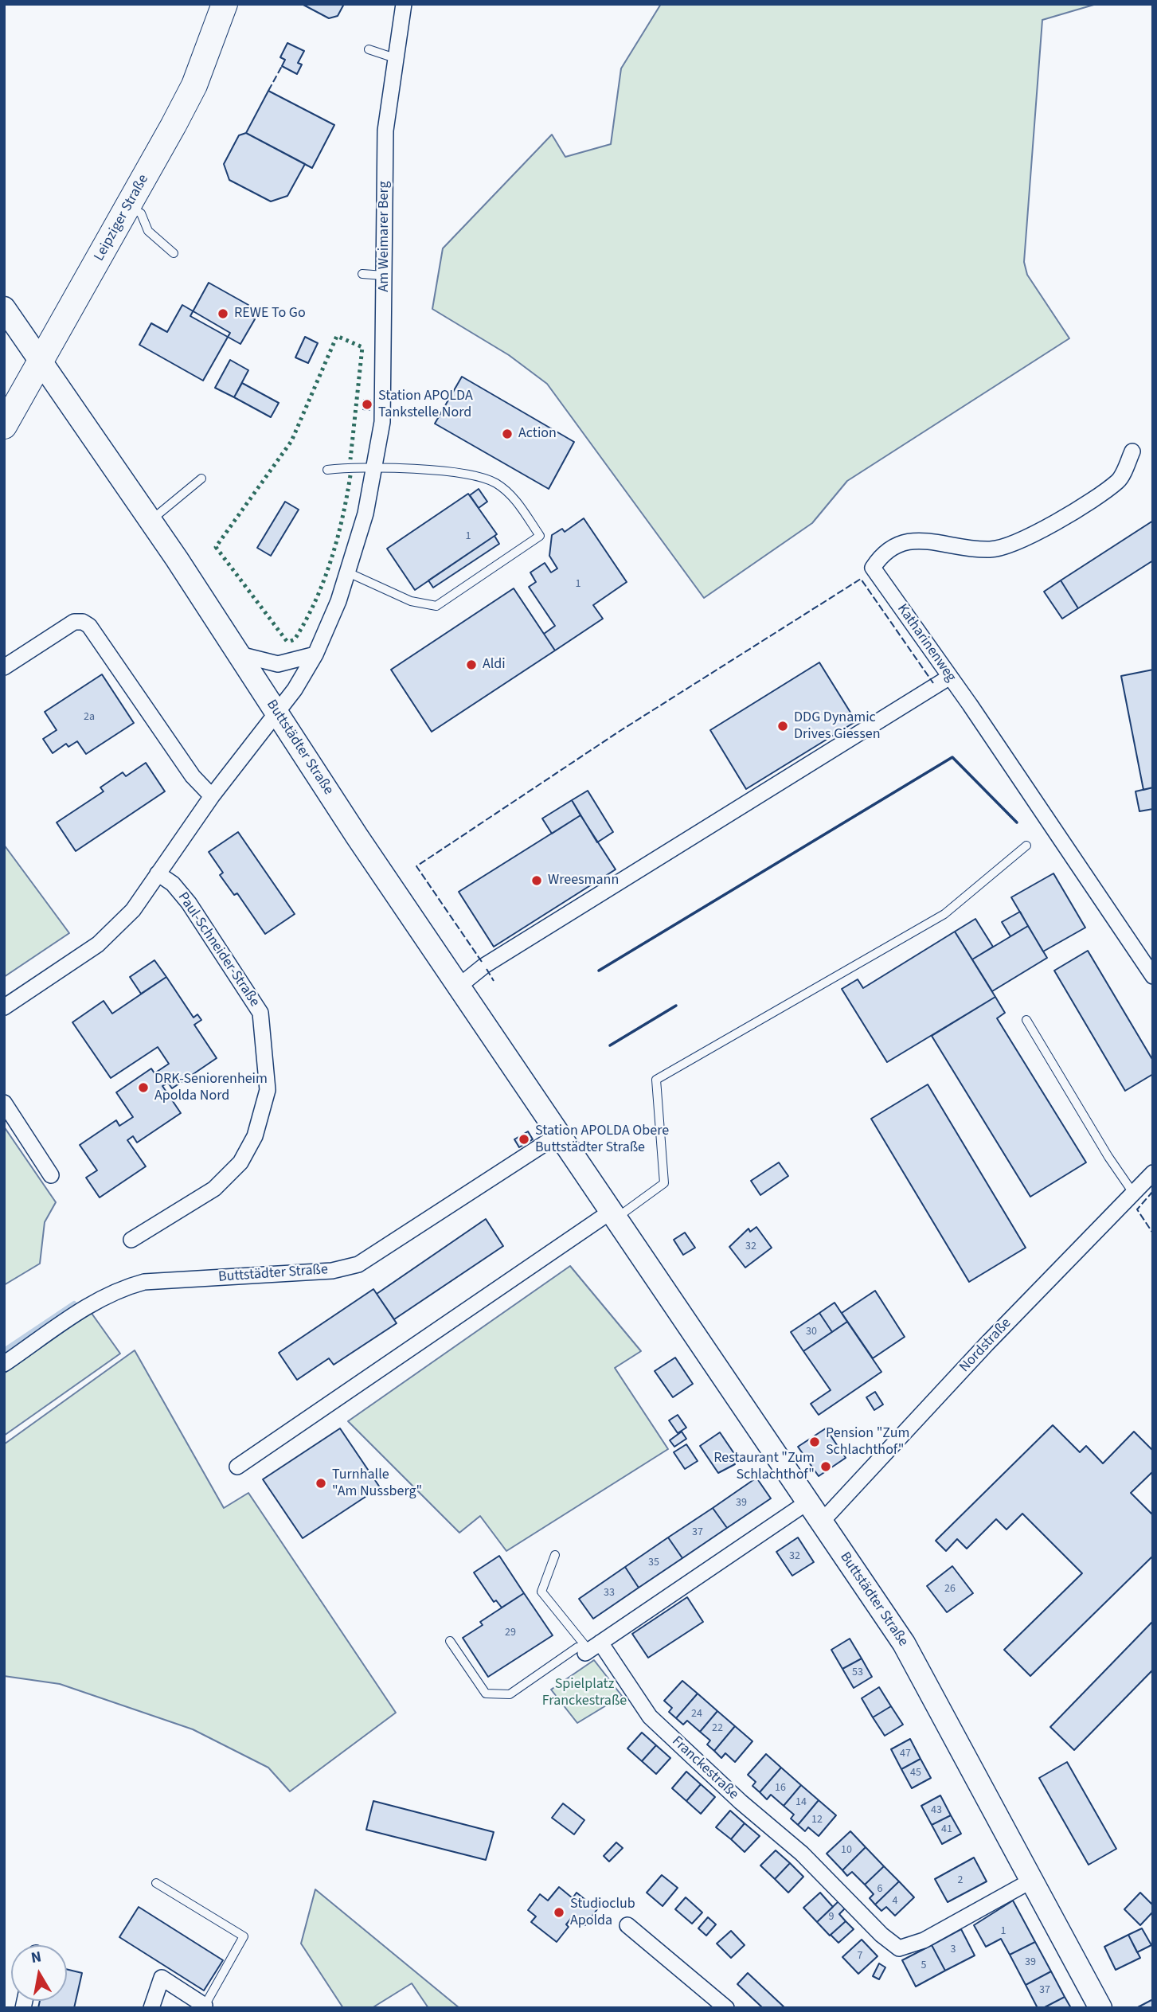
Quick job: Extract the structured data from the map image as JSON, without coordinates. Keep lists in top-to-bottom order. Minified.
{"streets":{"main road":["Leipziger Straße"],"street":["Am Weimarer Berg","Katharinenweg","Buttstädter Straße","Paul-Schneider-Straße","Nordstraße","Franckestraße"]},"crossings":[["Leipziger Straße","Buttstädter Straße"],["Am Weimarer Berg","Buttstädter Straße"],["Buttstädter Straße","Nordstraße"],["Buttstädter Straße","Franckestraße"]],"parks":["Spielplatz Franckestraße"],"places":["REWE To Go","Station APOLDA Tankstelle Nord","Action","Aldi","DDG Dynamic Drives Giessen","Wreesmann","DRK-Seniorenheim Apolda Nord","Station APOLDA Obere Buttstädter Straße","Pension \"Zum Schlachthof\"","Restaurant \"Zum Schlachthof\"","Turnhalle \"Am Nussberg\"","Studioclub Apolda"],"house_numbers":["1","1","2a","32","30","39","37","32","35","26","33","29","53","24","22","47","45","16","14","43","12","41","10","2","6","4","9","1","3","7","39","5","37"],"north":"top"}
